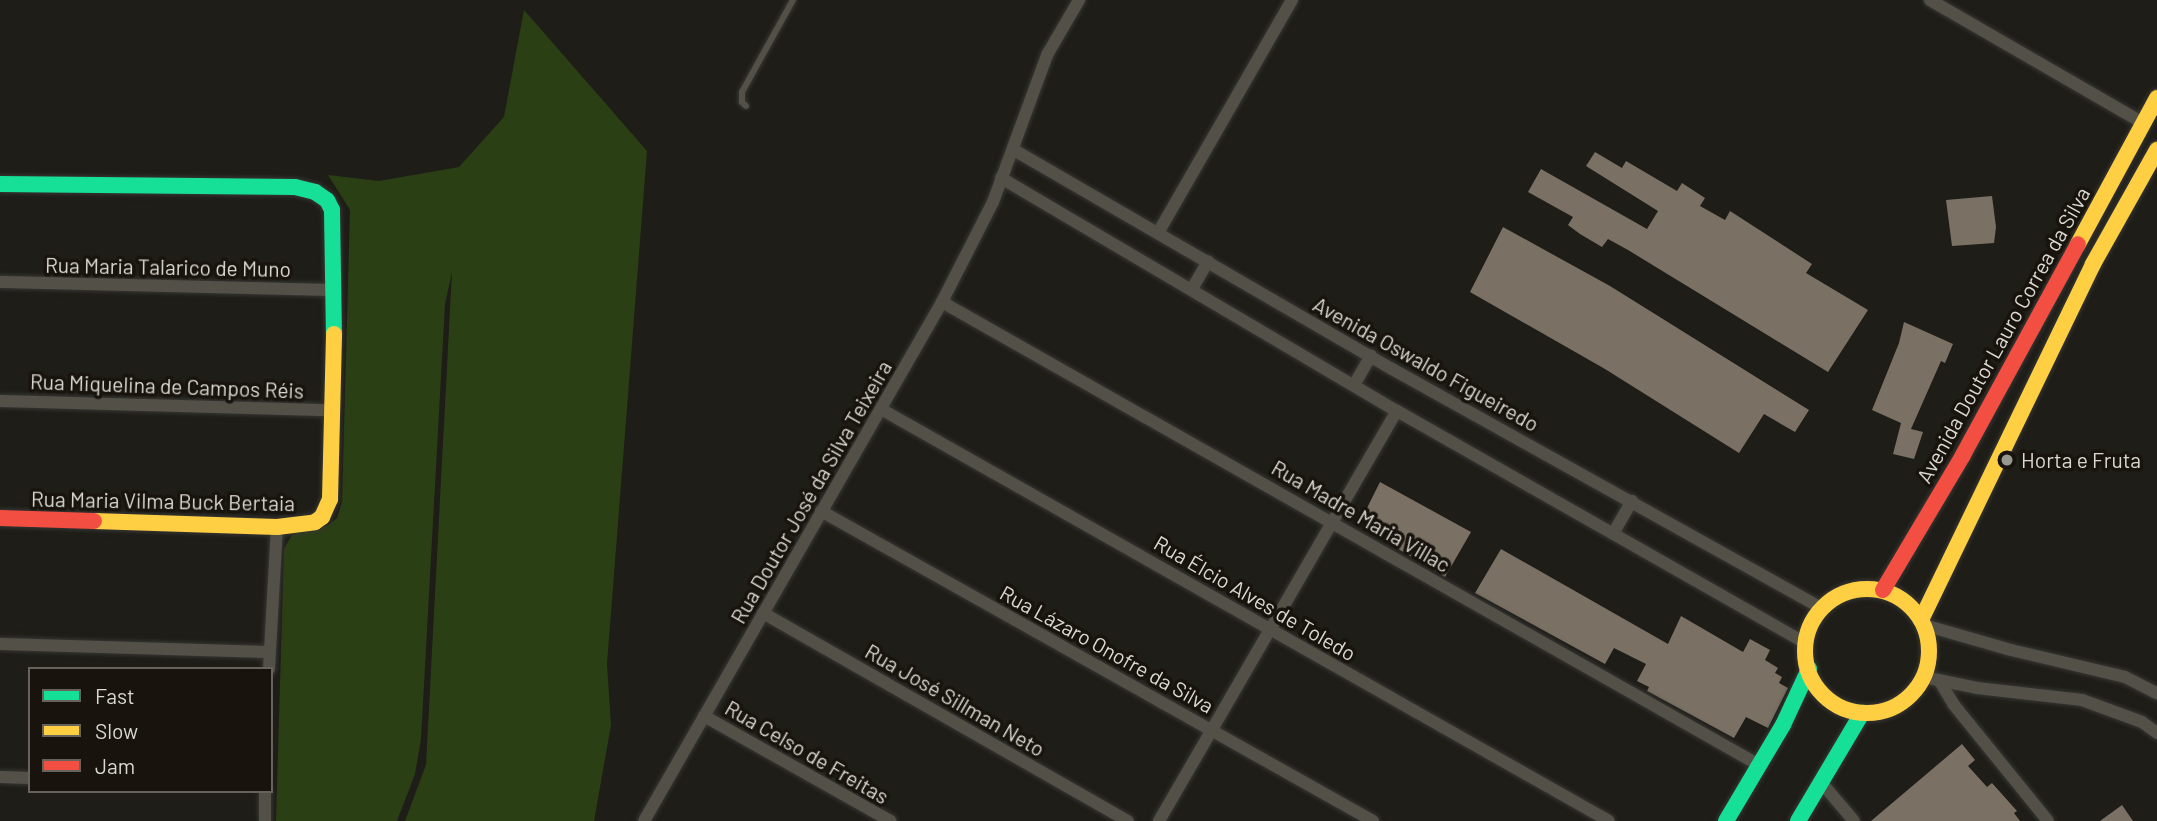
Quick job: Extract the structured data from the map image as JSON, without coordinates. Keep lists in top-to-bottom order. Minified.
{"streets":{"main road":["Avenida Doutor Lauro Correa da Silva","Rua Maria Vilma Buck Bertaia"],"street":["Rua Maria Talarico de Muno","Avenida Oswaldo Figueiredo","Rua Miquelina de Campos Réis","Rua Doutor José da Silva Teixeira","Rua Madre Maria Villac","Rua Élcio Alves de Toledo","Rua Lázaro Onofre da Silva","Rua José Sillman Neto","Rua Celso de Freitas"]},"crossings":[["Avenida Doutor Lauro Correa da Silva","Avenida Oswaldo Figueiredo"],["Avenida Oswaldo Figueiredo","Rua Doutor José da Silva Teixeira"],["Rua Miquelina de Campos Réis","Rua Maria Vilma Buck Bertaia"],["Rua Doutor José da Silva Teixeira","Rua Madre Maria Villac"],["Rua Doutor José da Silva Teixeira","Rua Élcio Alves de Toledo"],["Rua Doutor José da Silva Teixeira","Rua Lázaro Onofre da Silva"],["Rua Doutor José da Silva Teixeira","Rua José Sillman Neto"],["Rua Doutor José da Silva Teixeira","Rua Celso de Freitas"]],"places":["Horta e Fruta"],"legend":["Fast","Slow","Jam"]}
